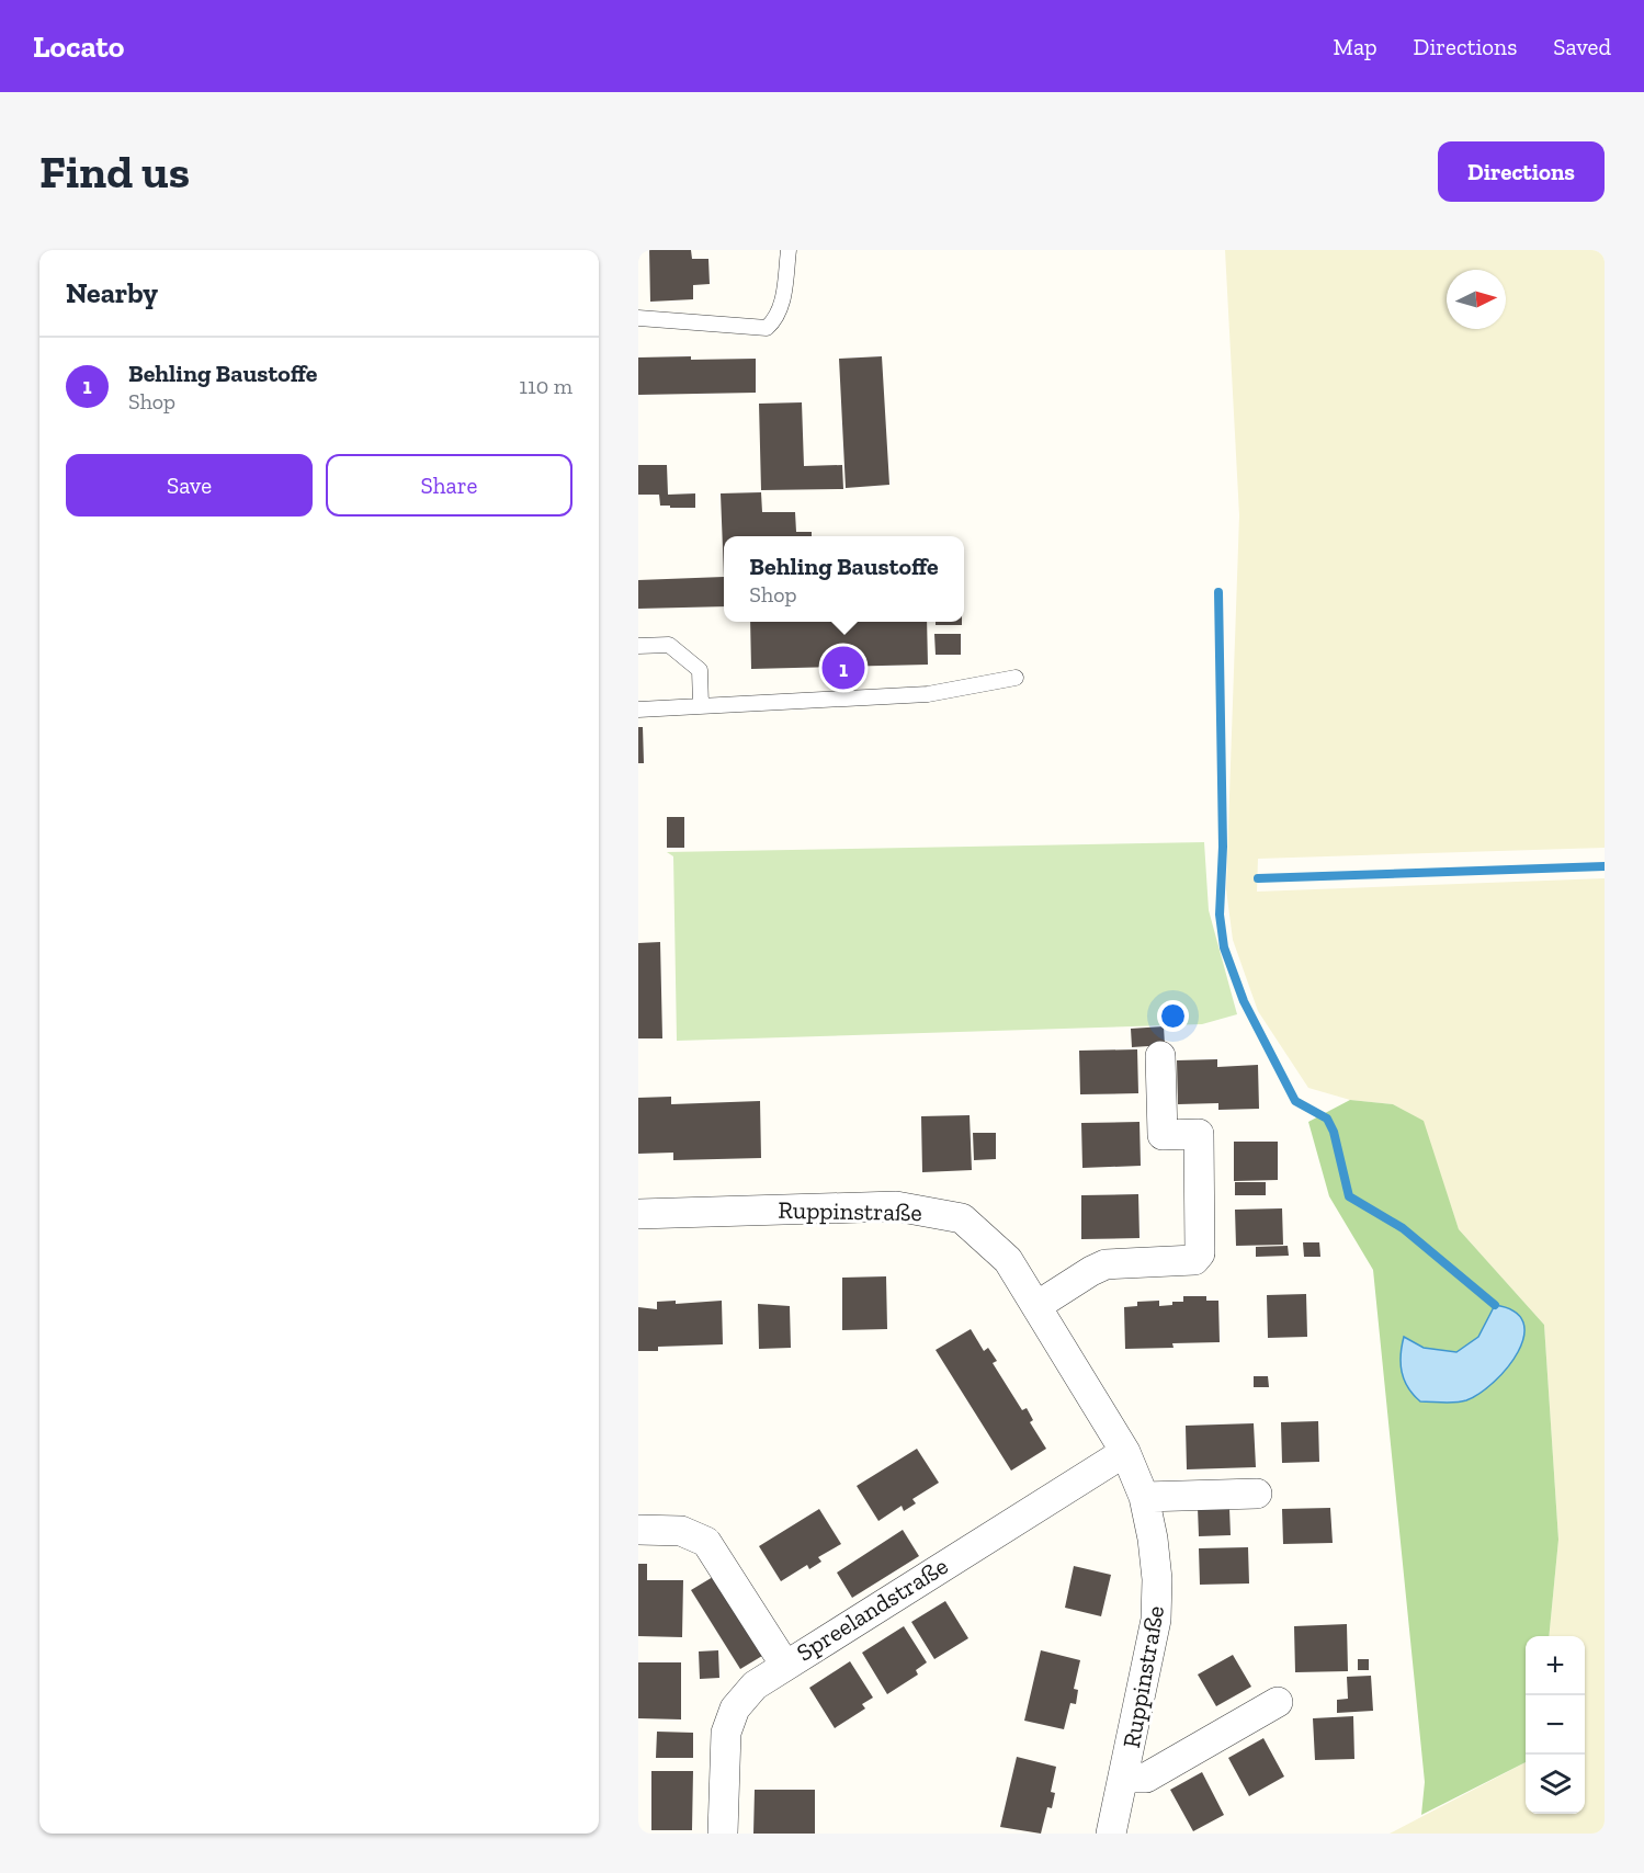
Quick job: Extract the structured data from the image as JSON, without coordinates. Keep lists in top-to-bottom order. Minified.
{"streets":{"street":["Ruppinstraße","Spreelandstraße"]},"crossings":[["Ruppinstraße","Spreelandstraße"]],"north":"right","page":{"header":"Locato","nav":["Map","Directions","Saved"],"buttons":["Directions",["Save","Share"]],"title":"Find us","heading":"Nearby","list":[{"mark":"1","name":"Behling Baustoffe","note":"Shop","value":"110 m"}],"popup":["Behling Baustoffe","Shop"],"pins":"1","map_buttons":["+","−"]}}
